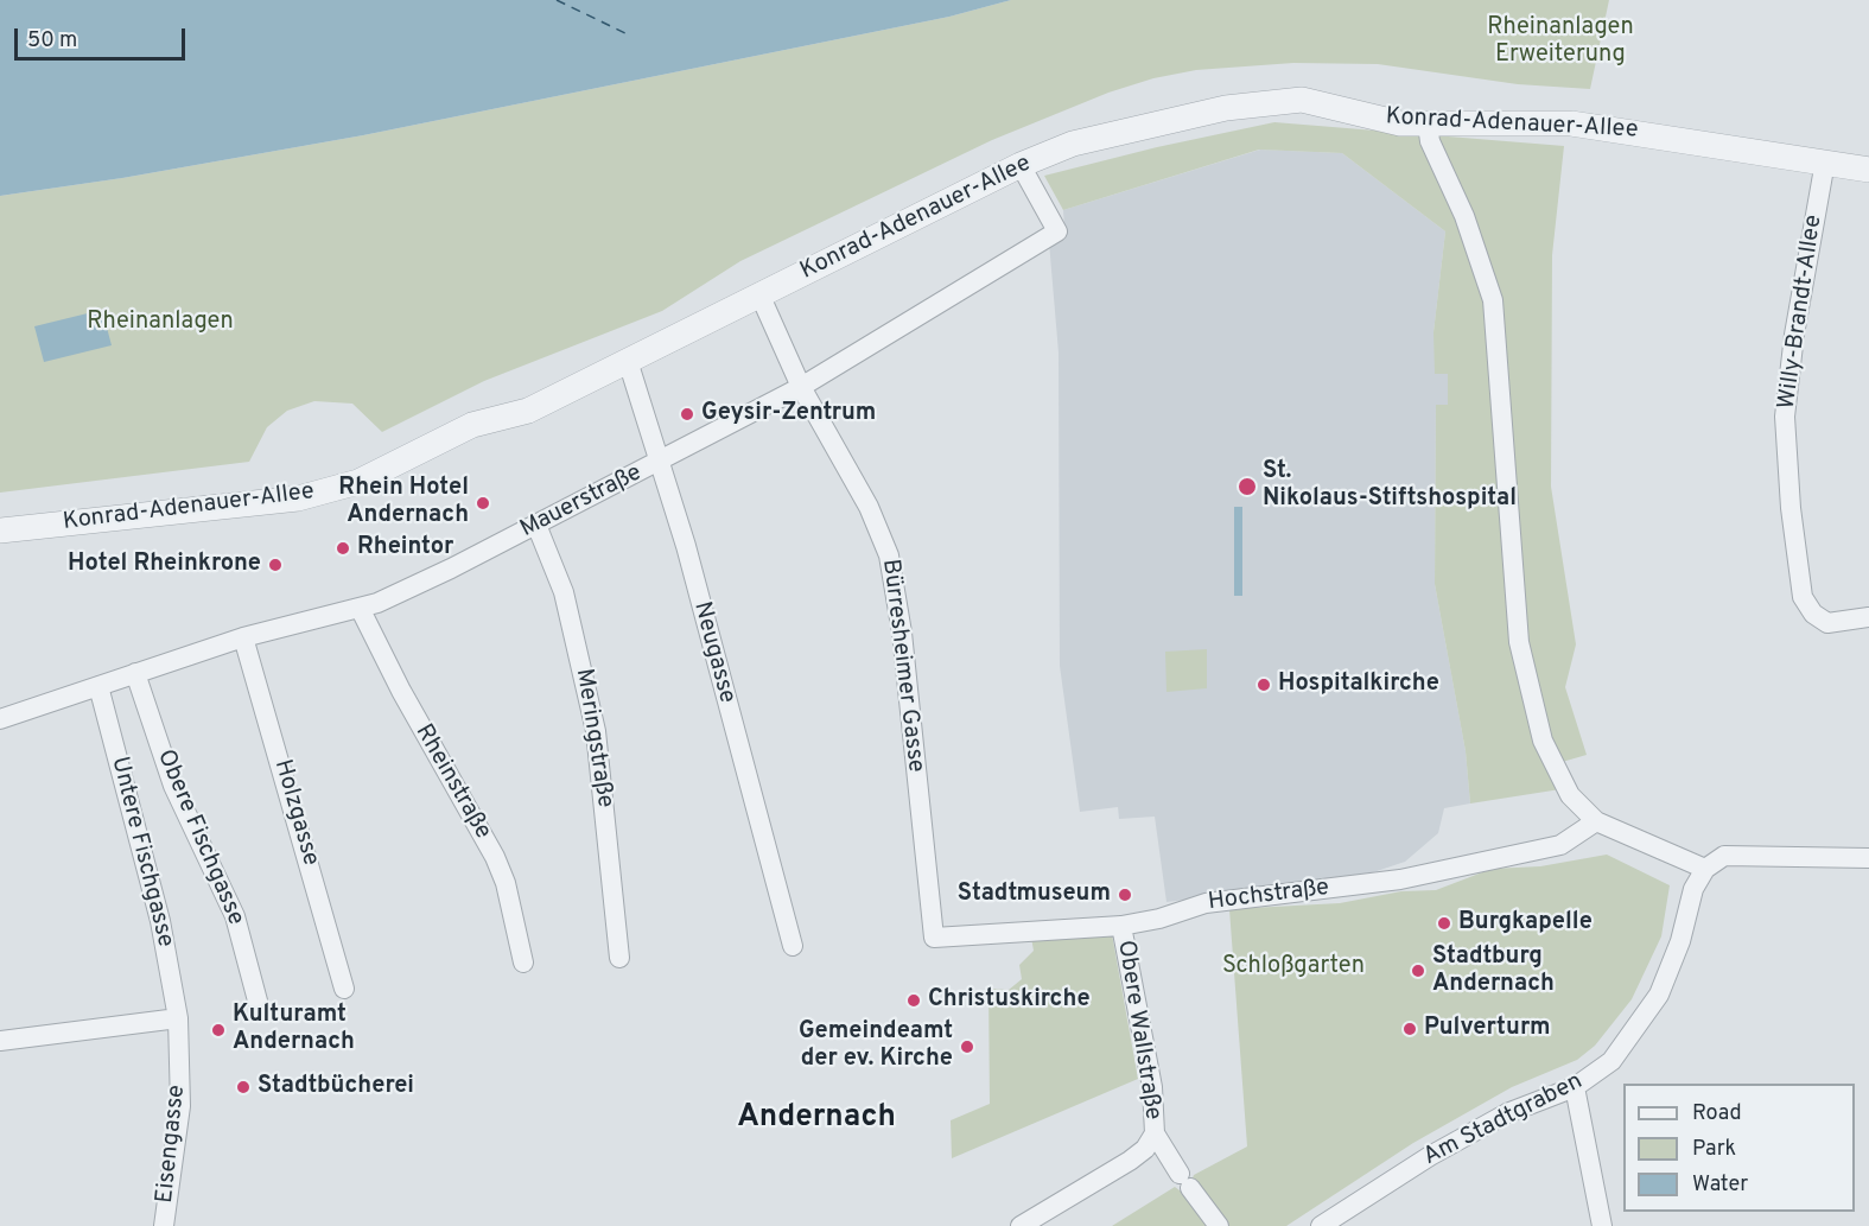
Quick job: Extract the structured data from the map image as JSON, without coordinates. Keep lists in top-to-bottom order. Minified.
{"streets":{"street":["Konrad-Adenauer-Allee","Willy-Brandt-Allee","Mauerstraße","Neugasse","Bürresheimer Gasse","Meringstraße","Rheinstraße","Holzgasse","Obere Fischgasse","Untere Fischgasse","Hochstraße","Obere Wallstraße","Am Stadtgraben","Eisengasse"]},"crossings":[["Konrad-Adenauer-Allee","Willy-Brandt-Allee"],["Konrad-Adenauer-Allee","Mauerstraße"],["Konrad-Adenauer-Allee","Neugasse"],["Konrad-Adenauer-Allee","Bürresheimer Gasse"],["Mauerstraße","Neugasse"],["Mauerstraße","Bürresheimer Gasse"],["Mauerstraße","Meringstraße"],["Mauerstraße","Rheinstraße"],["Mauerstraße","Holzgasse"],["Mauerstraße","Obere Fischgasse"],["Mauerstraße","Untere Fischgasse"],["Bürresheimer Gasse","Hochstraße"],["Untere Fischgasse","Eisengasse"],["Hochstraße","Obere Wallstraße"]],"districts":["Andernach"],"parks":["Rheinanlagen Erweiterung","Rheinanlagen","Schloßgarten"],"places":["Geysir-Zentrum","St. Nikolaus-Stiftshospital","Rhein Hotel Andernach","Rheintor","Hotel Rheinkrone","Hospitalkirche","Stadtmuseum","Burgkapelle","Stadtburg Andernach","Christuskirche","Pulverturm","Kulturamt Andernach","Gemeindeamt der ev. Kirche","Stadtbücherei"],"legend":["Road","Park","Water"],"scale_bar":"50 m"}
